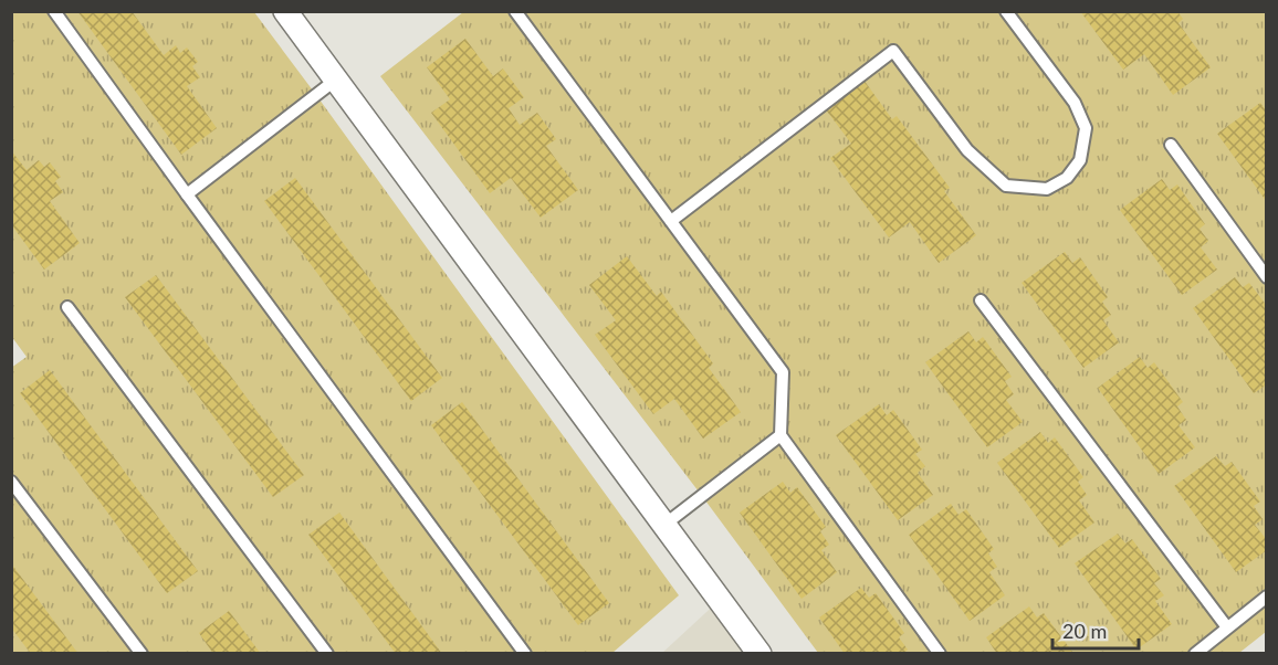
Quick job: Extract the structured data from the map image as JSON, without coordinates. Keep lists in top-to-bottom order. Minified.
{"scale_bar":"20 m"}
